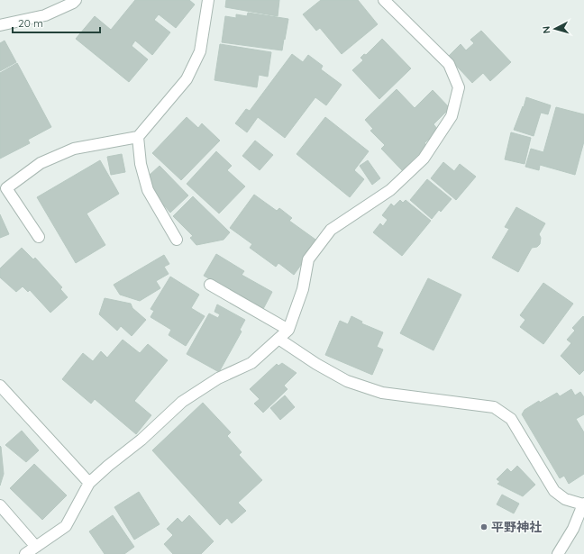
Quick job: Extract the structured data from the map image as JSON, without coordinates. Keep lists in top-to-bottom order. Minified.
{"places":["平野神社"],"scale_bar":"20 m","north":"left"}
